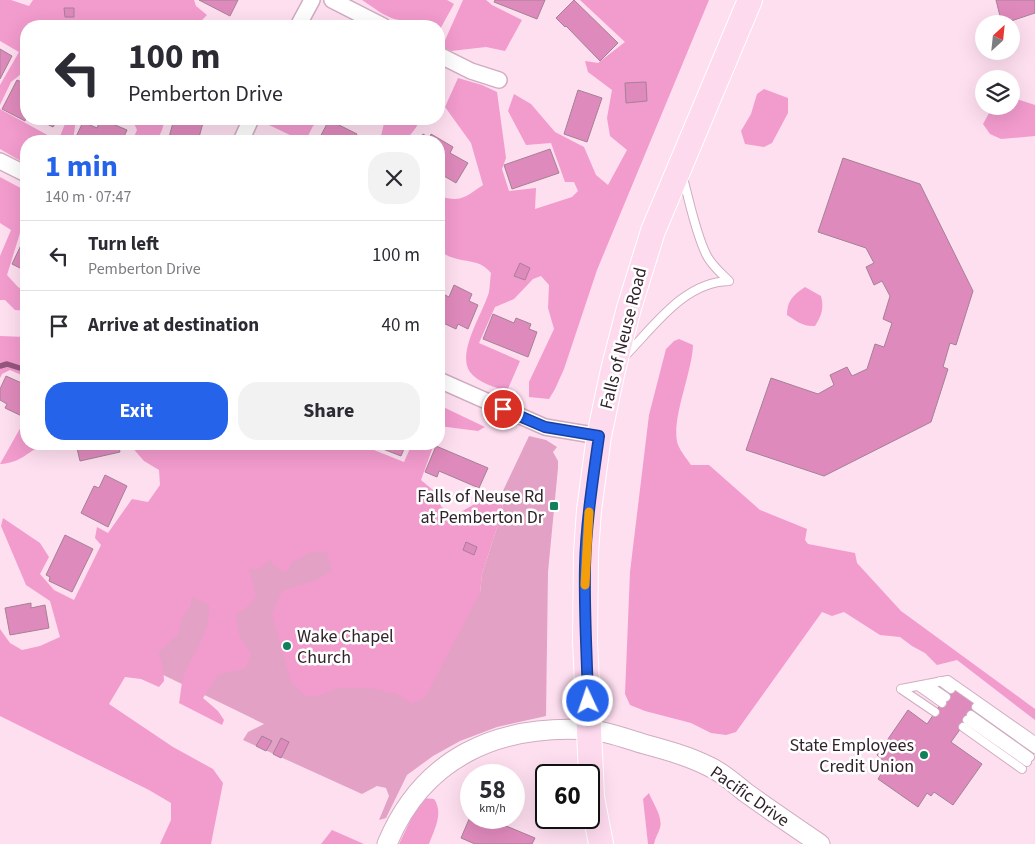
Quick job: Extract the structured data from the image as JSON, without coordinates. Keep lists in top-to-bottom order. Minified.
{"streets":{"main road":["Falls of Neuse Road"],"street":["Pacific Drive"]},"crossings":[["Falls of Neuse Road","Pacific Drive"]],"places":{"transit":["Falls of Neuse Rd at Pemberton Dr"],"other":["Wake Chapel Church","State Employees Credit Union"]},"north":"top right","page":{"turn":["100 m","Pemberton Drive"],"heading":["1 min","140 m · 07:47"],"list":[{"name":"Turn left","note":"Pemberton Drive","value":"100 m"},{"name":"Arrive at destination","value":"40 m"}],"buttons":["Exit","Share"],"speed":"58 km/h","limit":"60"}}
